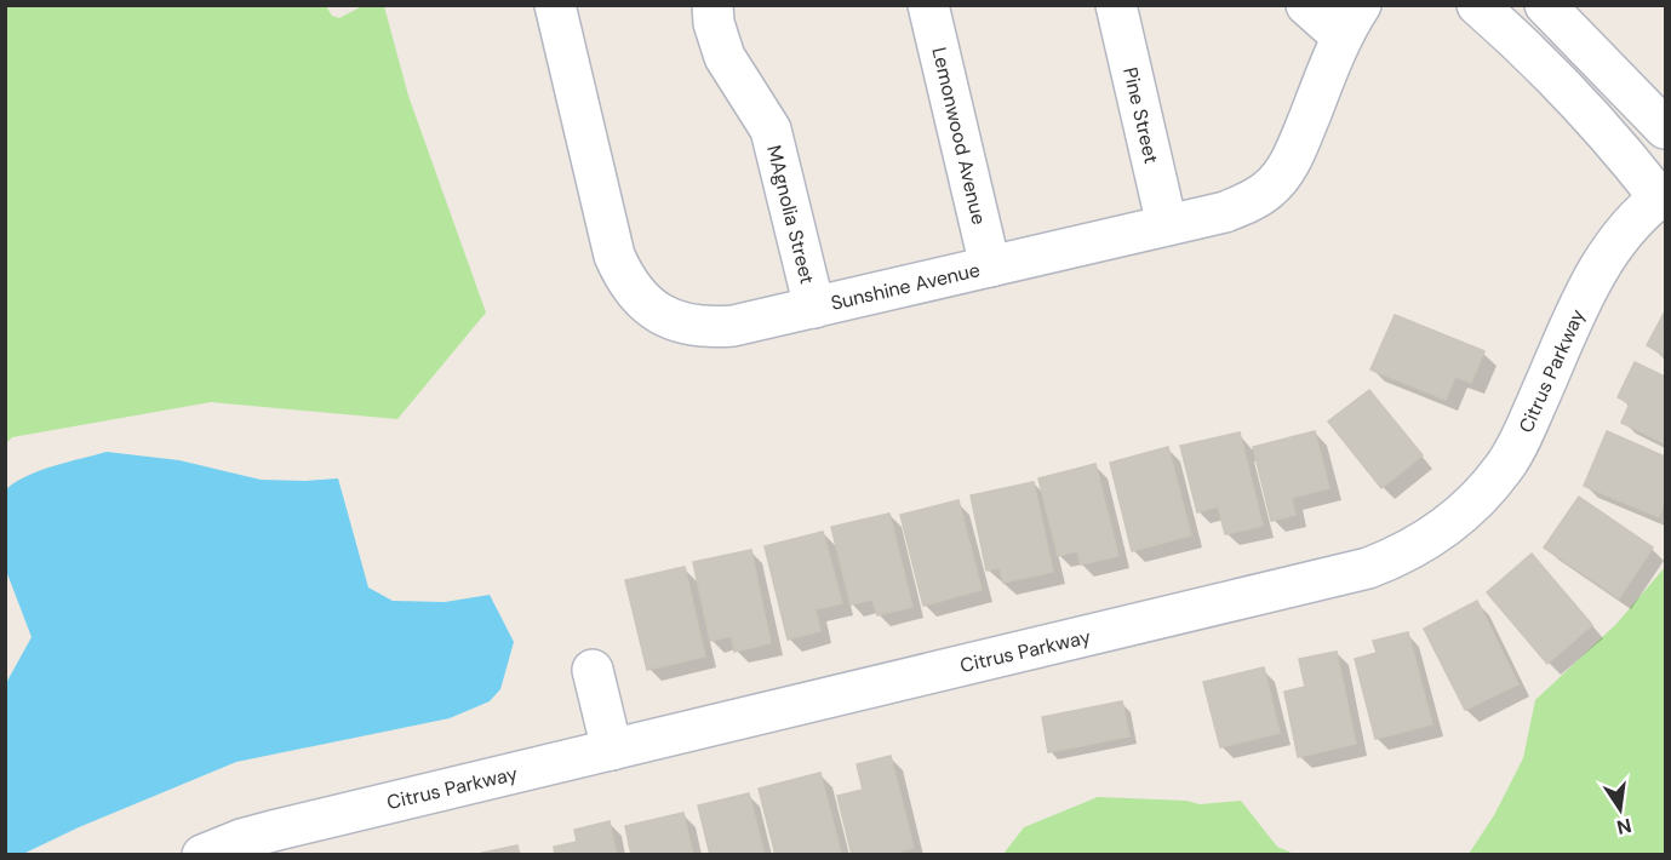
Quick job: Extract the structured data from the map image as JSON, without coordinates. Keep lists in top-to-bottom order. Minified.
{"streets":{"street":["Pine Street","Lemonwood Avenue","MAgnolia Street","Sunshine Avenue","Citrus Parkway"]},"crossings":[["Pine Street","Sunshine Avenue"],["Lemonwood Avenue","Sunshine Avenue"],["MAgnolia Street","Sunshine Avenue"]],"north":"bottom"}
